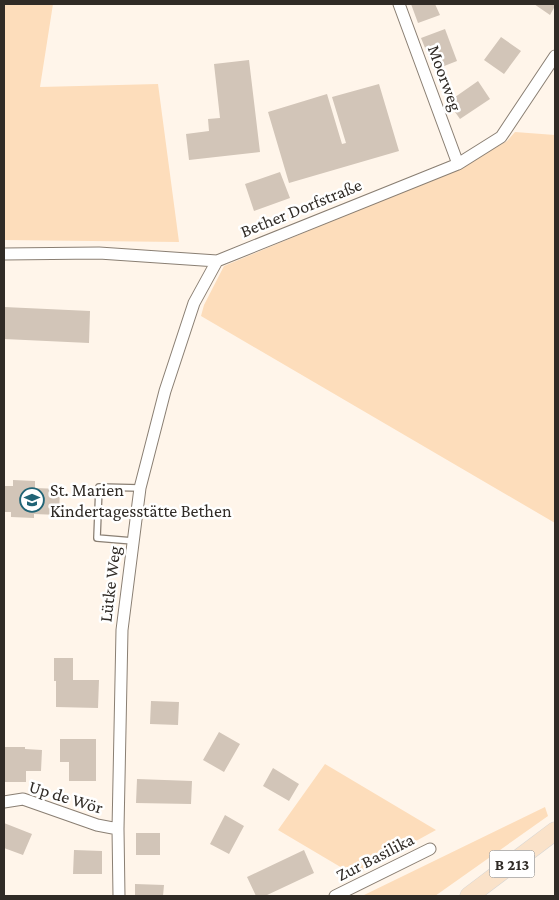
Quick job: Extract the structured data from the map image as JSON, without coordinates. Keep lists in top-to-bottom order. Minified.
{"streets":{"main road":["B 213"],"street":["Moorweg","Bether Dorfstraße","Lütke Weg","Up de Wör","Zur Basilika"]},"crossings":[["Moorweg","Bether Dorfstraße"],["Bether Dorfstraße","Lütke Weg"],["Lütke Weg","Up de Wör"]],"places":{"school or university":["St. Marien Kindertagesstätte Bethen"]}}
